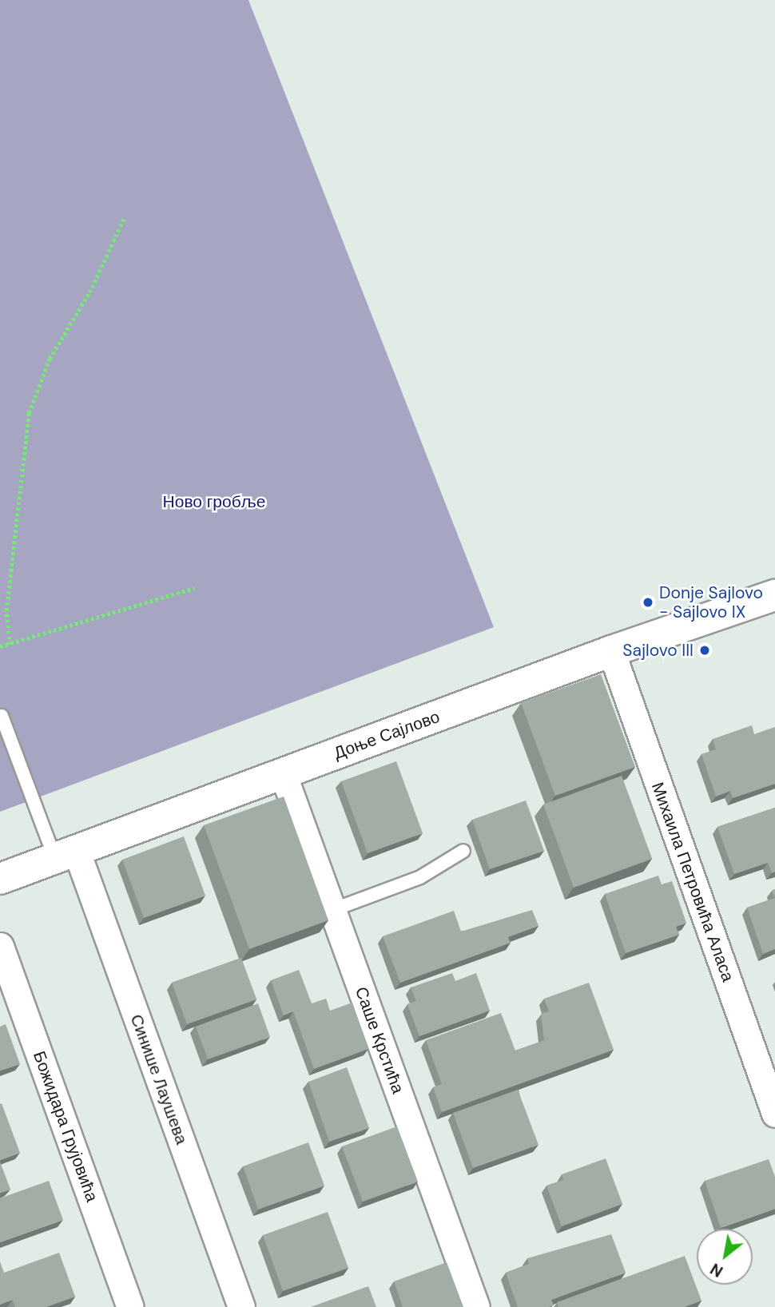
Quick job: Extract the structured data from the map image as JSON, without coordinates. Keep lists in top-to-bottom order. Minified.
{"streets":{"street":["Доње Сајлово","Михаила Петровића Аласа","Саше Крстића","Синише Лаушева","Божидара Грујовића"]},"crossings":[["Доње Сајлово","Михаила Петровића Аласа"],["Доње Сајлово","Саше Крстића"],["Доње Сајлово","Синише Лаушева"]],"parks":["Ново гробље"],"places":["Donje Sajlovo - Sajlovo IX","Sajlovo III"],"north":"bottom left"}
